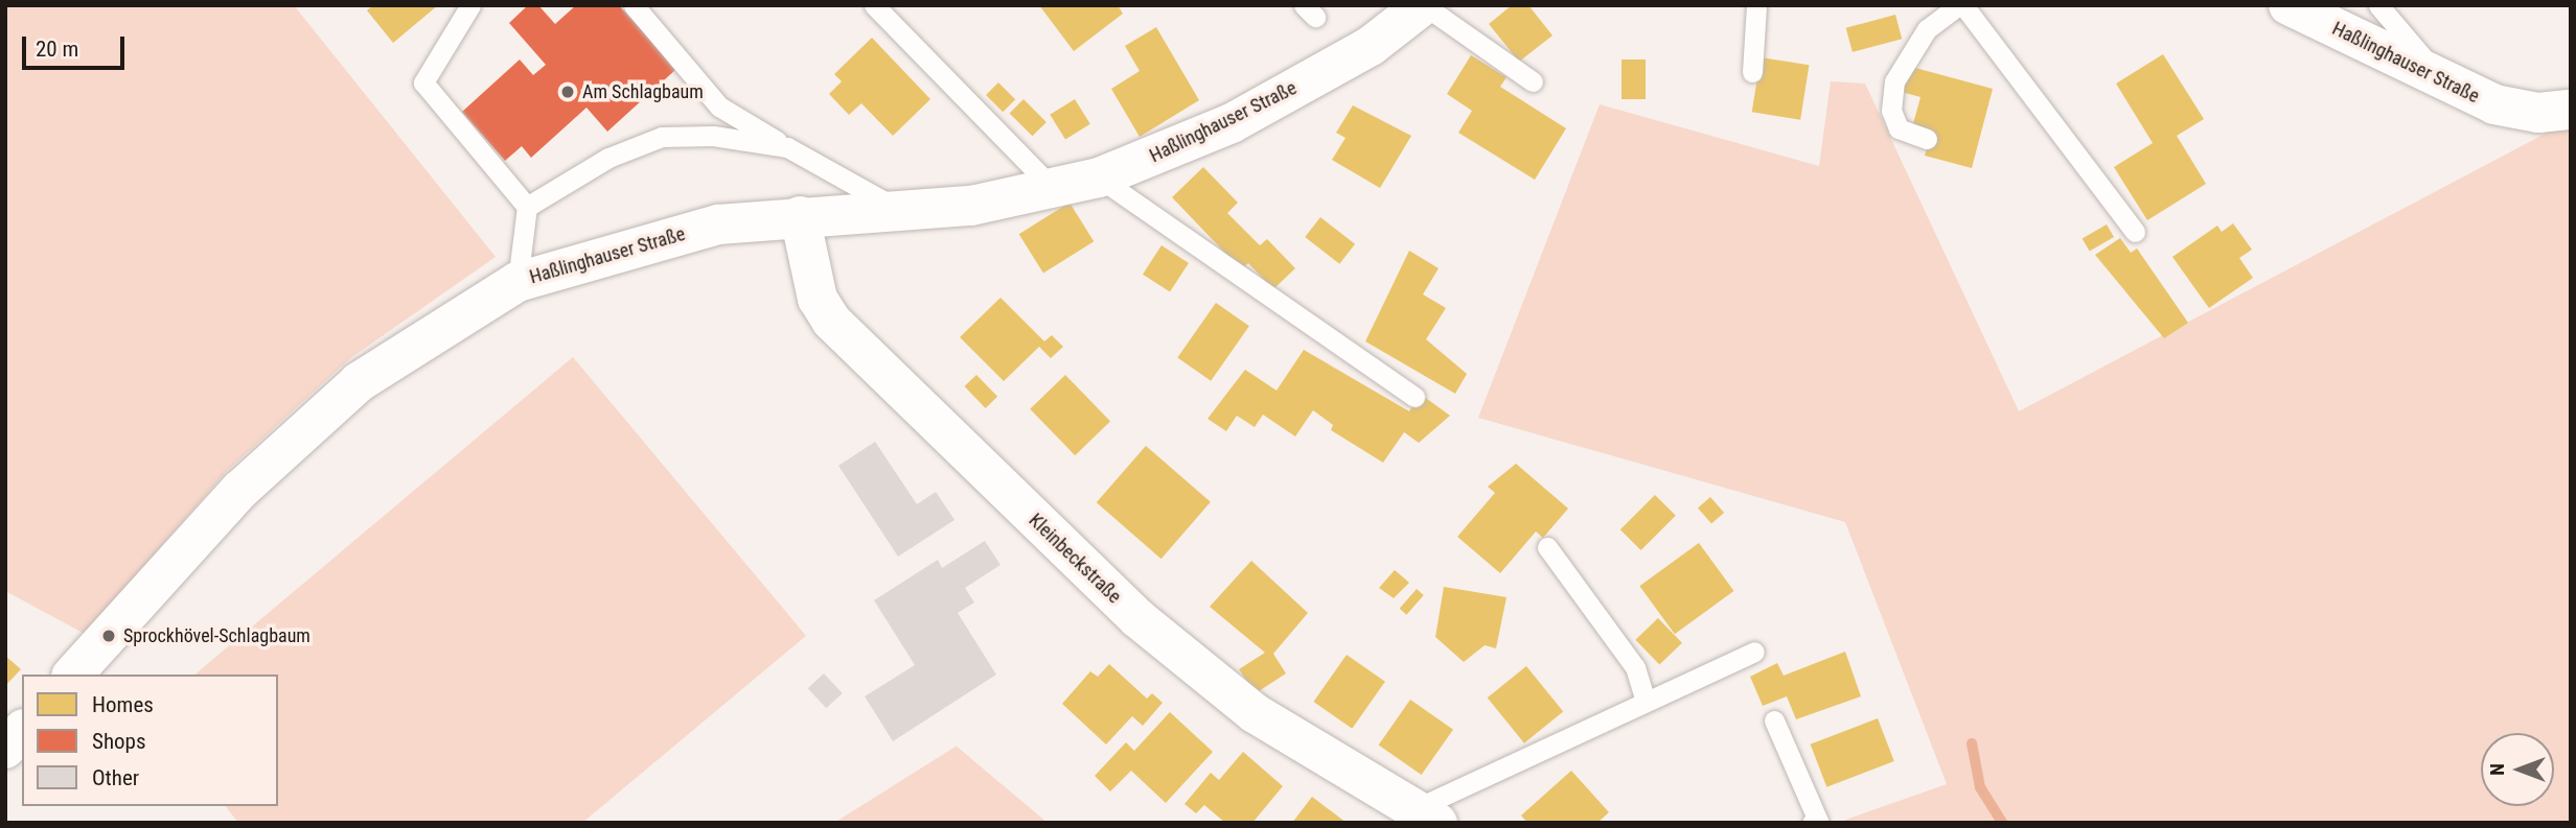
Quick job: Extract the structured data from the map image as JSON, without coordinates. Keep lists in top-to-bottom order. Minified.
{"streets":{"main road":["Haßlinghauser Straße","Kleinbeckstraße"]},"crossings":[["Haßlinghauser Straße","Kleinbeckstraße"]],"places":["Am Schlagbaum","Sprockhövel-Schlagbaum"],"legend":["Homes","Shops","Other"],"scale_bar":"20 m","north":"left"}
